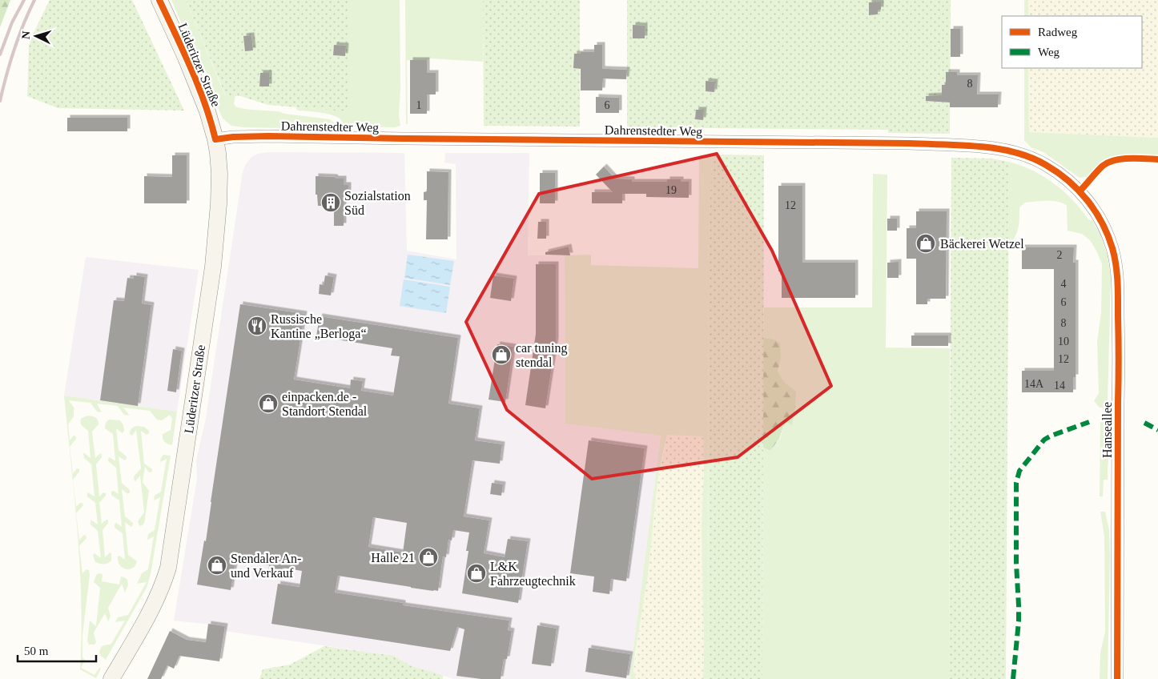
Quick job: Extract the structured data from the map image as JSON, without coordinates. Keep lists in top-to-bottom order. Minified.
{"streets":{"main road":["Lüderitzer Straße"],"street":["Dahrenstedter Weg","Hanseallee"]},"crossings":[["Lüderitzer Straße","Dahrenstedter Weg"],["Dahrenstedter Weg","Hanseallee"]],"places":{"building":["Sozialstation Süd"],"shop":["Bäckerei Wetzel","car tuning stendal","einpacken.de - Standort Stendal","Halle 21","Stendaler An- und Verkauf","L&K Fahrzeugtechnik"],"restaurant":["Russische Kantine „Berloga“"]},"house_numbers":["8","1","6","19","12","2","4","6","8","10","12","14A","14"],"legend":["Radweg","Weg"],"scale_bar":"50 m","north":"left"}
